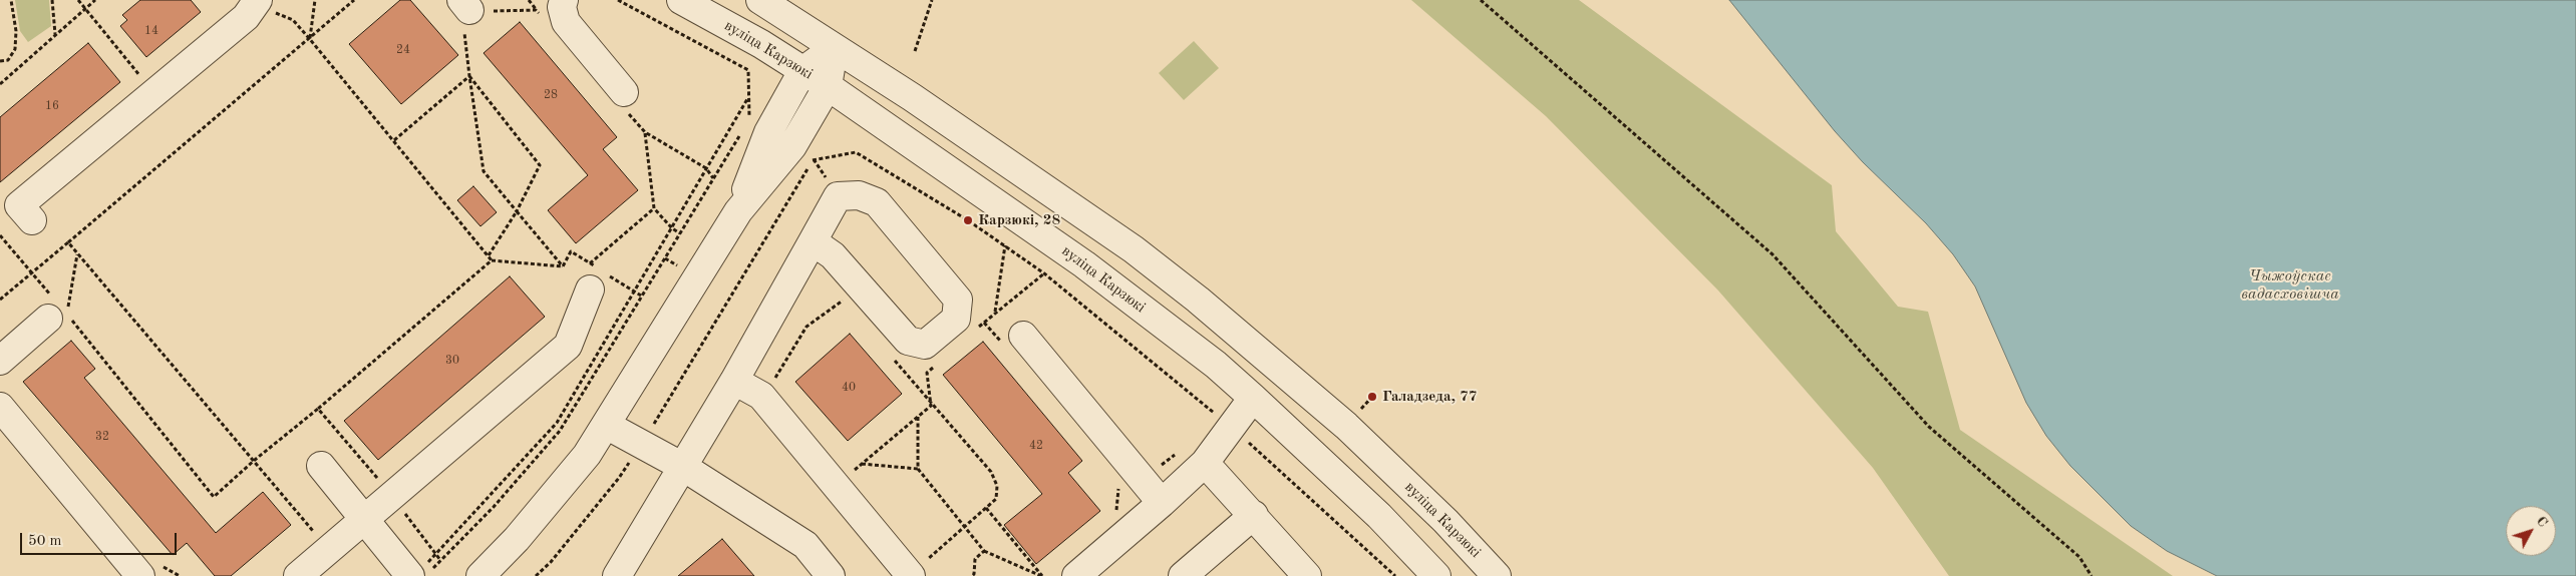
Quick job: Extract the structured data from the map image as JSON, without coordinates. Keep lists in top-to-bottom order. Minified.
{"streets":{"street":["вуліца Карзюкі"]},"water":["Чыжоўскае вадасховішча"],"places":["Карзюкі, 28","Галадзеда, 77"],"house_numbers":["14","24","28","16","30","40","32","42"],"scale_bar":"50 m","north":"top right"}
